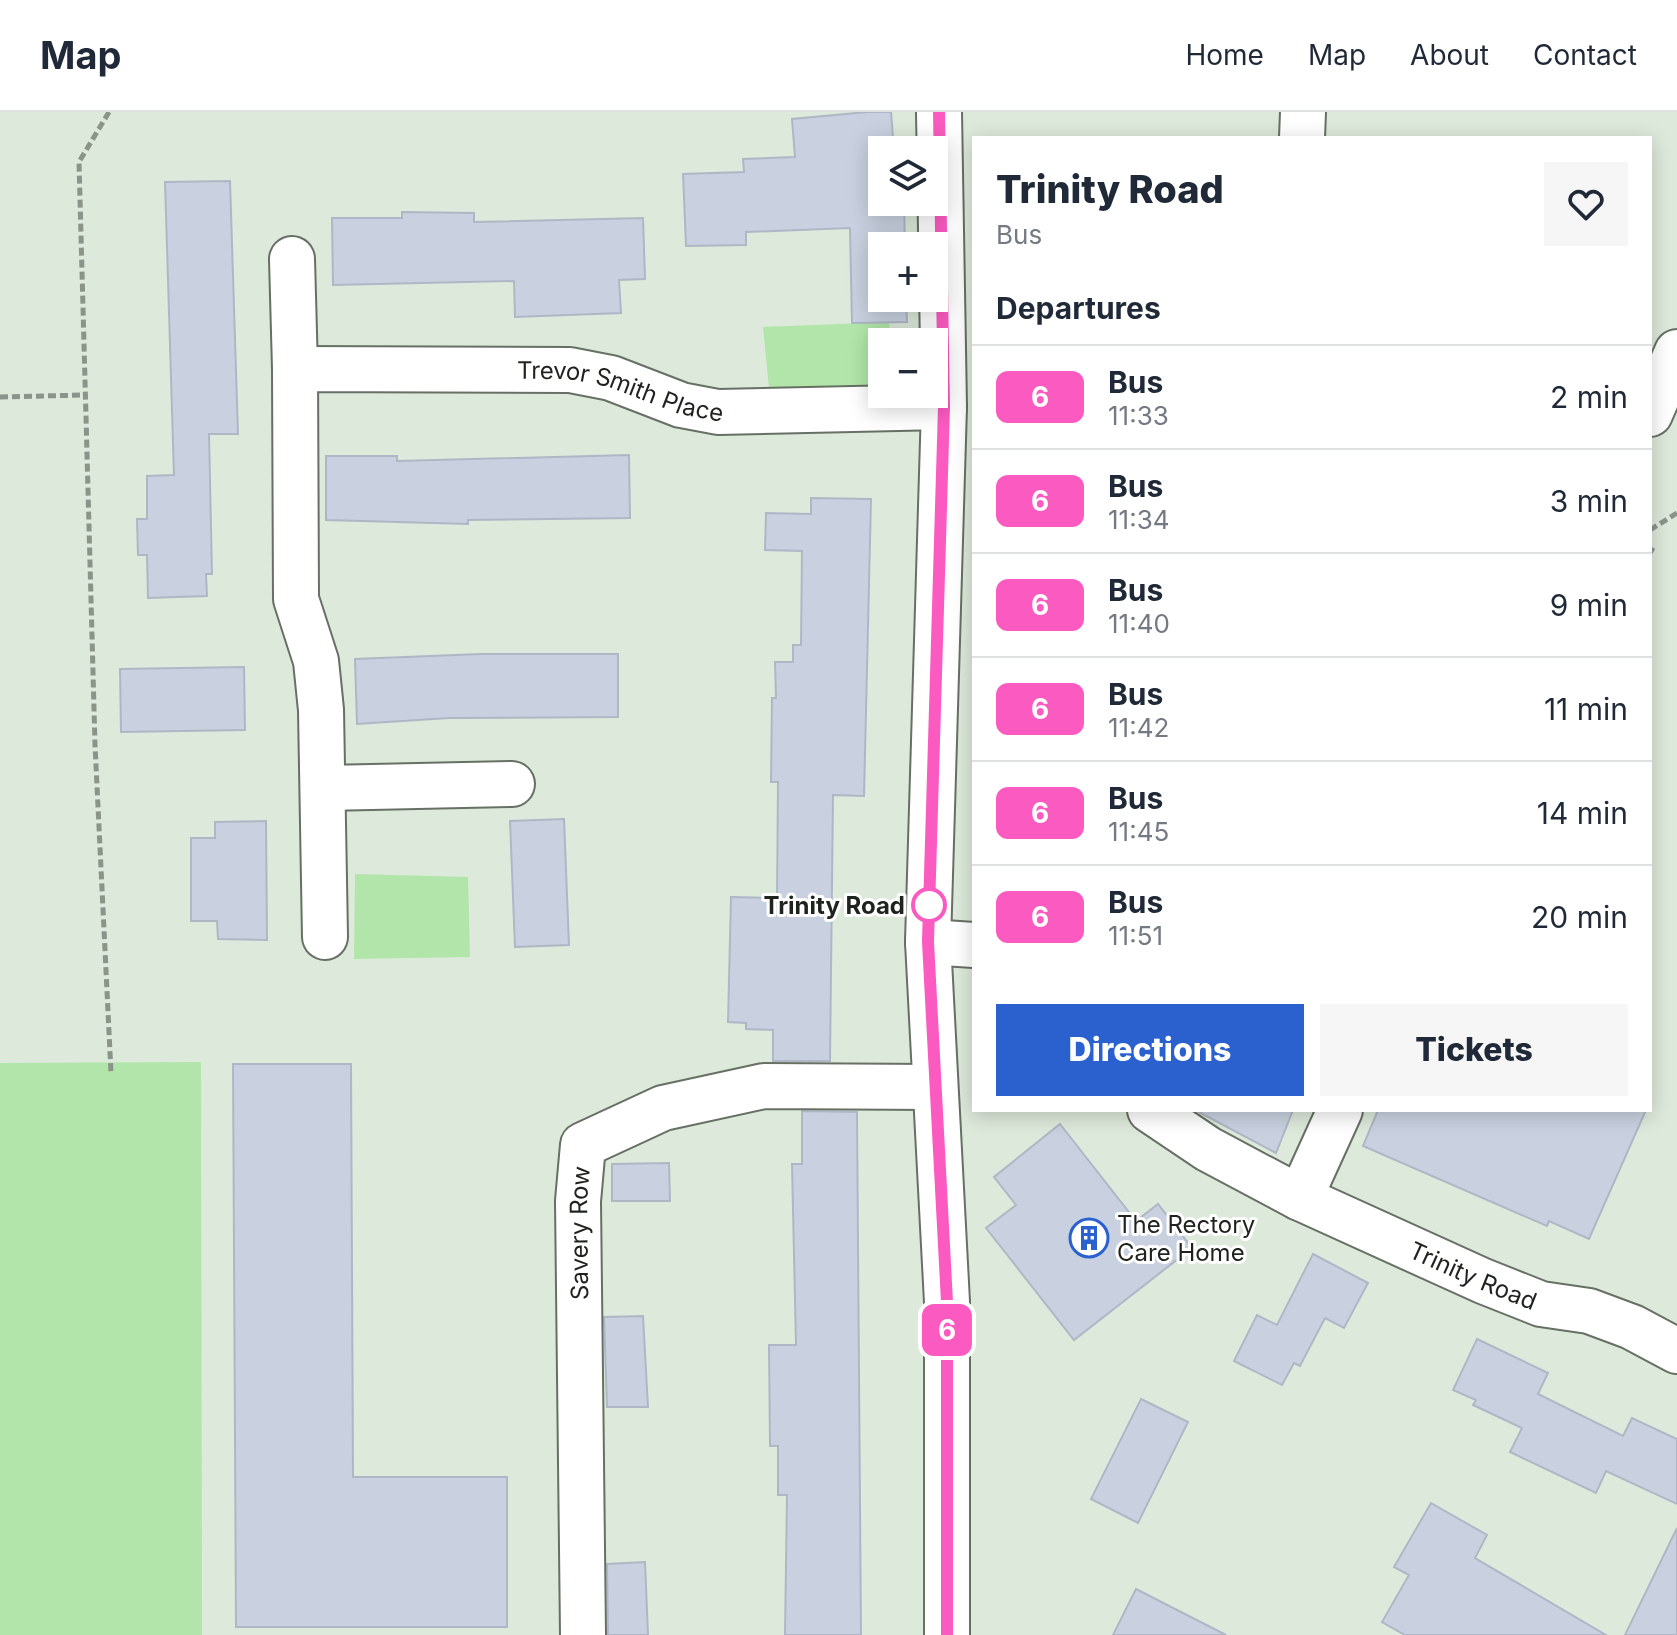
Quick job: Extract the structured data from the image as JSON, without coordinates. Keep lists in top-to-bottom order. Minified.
{"streets":{"street":["Trevor Smith Place","Savery Row","Trinity Road"]},"places":{"other":["Trinity Road"],"building":["The Rectory Care Home"]},"lines":["bus line 6"],"page":{"header":"Map","nav":["Home","Map","About","Contact"],"on_map":"6","map_buttons":["+","−"],"heading":[["Trinity Road","Bus"],"Departures"],"list":[{"mark":"6","name":"Bus","note":"11:33","value":"2 min"},{"mark":"6","name":"Bus","note":"11:34","value":"3 min"},{"mark":"6","name":"Bus","note":"11:40","value":"9 min"},{"mark":"6","name":"Bus","note":"11:42","value":"11 min"},{"mark":"6","name":"Bus","note":"11:45","value":"14 min"},{"mark":"6","name":"Bus","note":"11:51","value":"20 min"}],"buttons":["Directions","Tickets"]}}
